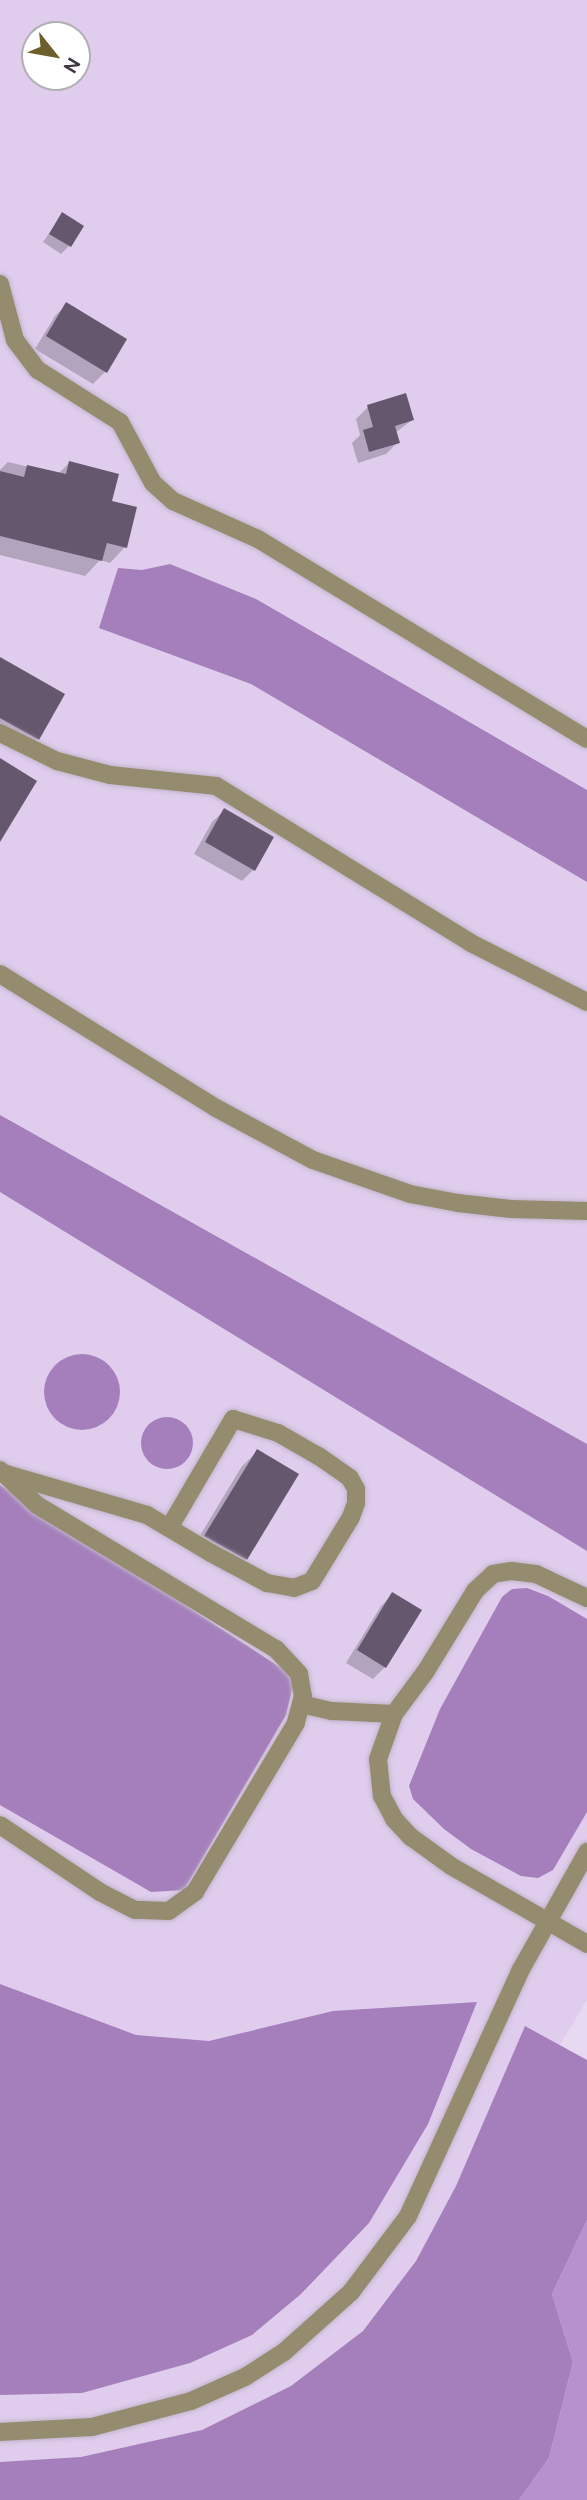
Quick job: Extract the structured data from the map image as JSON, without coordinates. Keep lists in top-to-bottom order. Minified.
{"north":"bottom right"}
